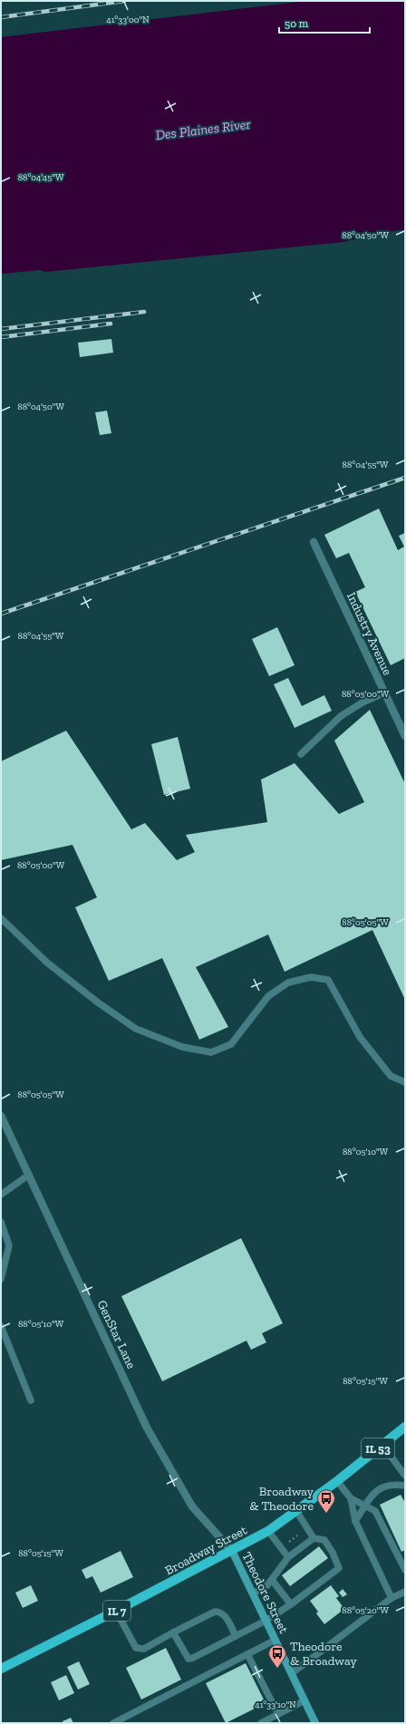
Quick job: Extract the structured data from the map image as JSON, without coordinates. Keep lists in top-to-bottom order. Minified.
{"streets":{"main road":["IL 53","Broadway Street","Theodore Street","IL 7"],"street":["Industry Avenue","GenStar Lane"]},"crossings":[["GenStar Lane","Broadway Street"],["GenStar Lane","Theodore Street"],["Broadway Street","Theodore Street"]],"water":["Des Plaines River"],"places":{"bus stop":["Broadway & Theodore","Theodore & Broadway"]},"scale_bar":"50 m","coordinates":["41°33'00\"N","88°04'45\"W","88°04'50\"W","88°04'55\"W","88°05'00\"W","88°05'05\"W","88°05'10\"W","88°05'15\"W","88°05'20\"W","41°33'10\"N"]}
